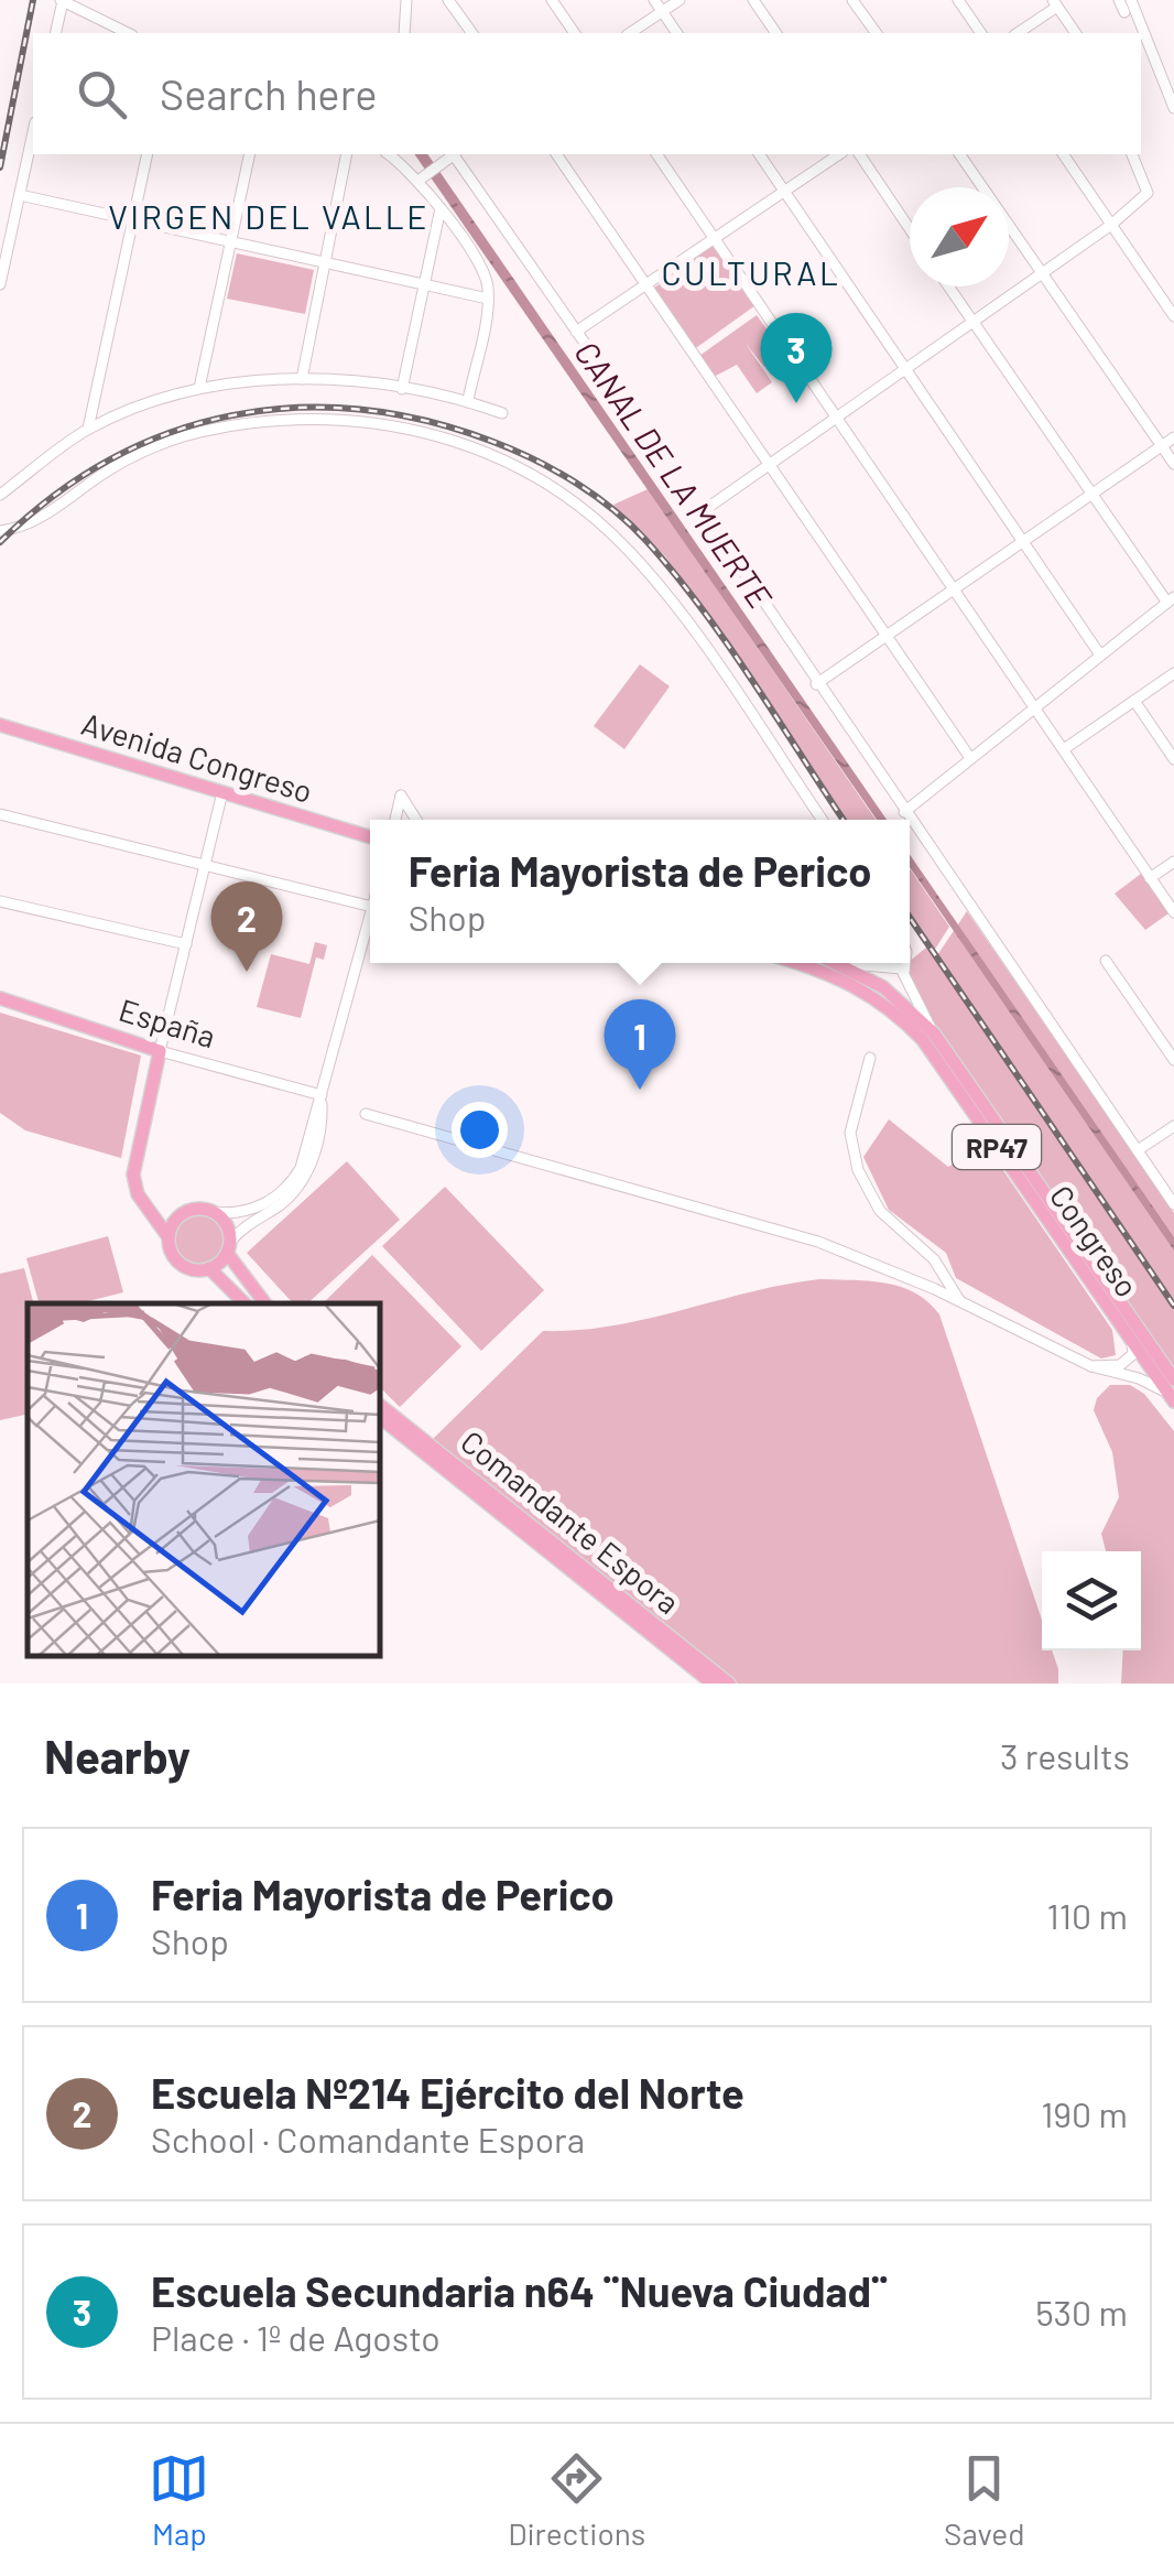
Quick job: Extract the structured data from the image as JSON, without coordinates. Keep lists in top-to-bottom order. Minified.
{"streets":{"main road":["Avenida Congreso","España","RP47","Congreso","Comandante Espora"]},"districts":["VIRGEN DEL VALLE","CULTURAL"],"water":["CANAL DE LA MUERTE"],"north":"top right","page":{"search":"Search here","pins":["3","2","1"],"popup":["Feria Mayorista de Perico","Shop"],"heading":["Nearby","3 results"],"list":[{"mark":"1","name":"Feria Mayorista de Perico","note":"Shop","value":"110 m"},{"mark":"2","name":"Escuela Nº214 Ejército del Norte","note":"School · Comandante Espora","value":"190 m"},{"mark":"3","name":"Escuela Secundaria n64 ¨Nueva Ciudad¨","note":"Place · 1º de Agosto","value":"530 m"}],"nav":["Map","Directions","Saved"]}}
